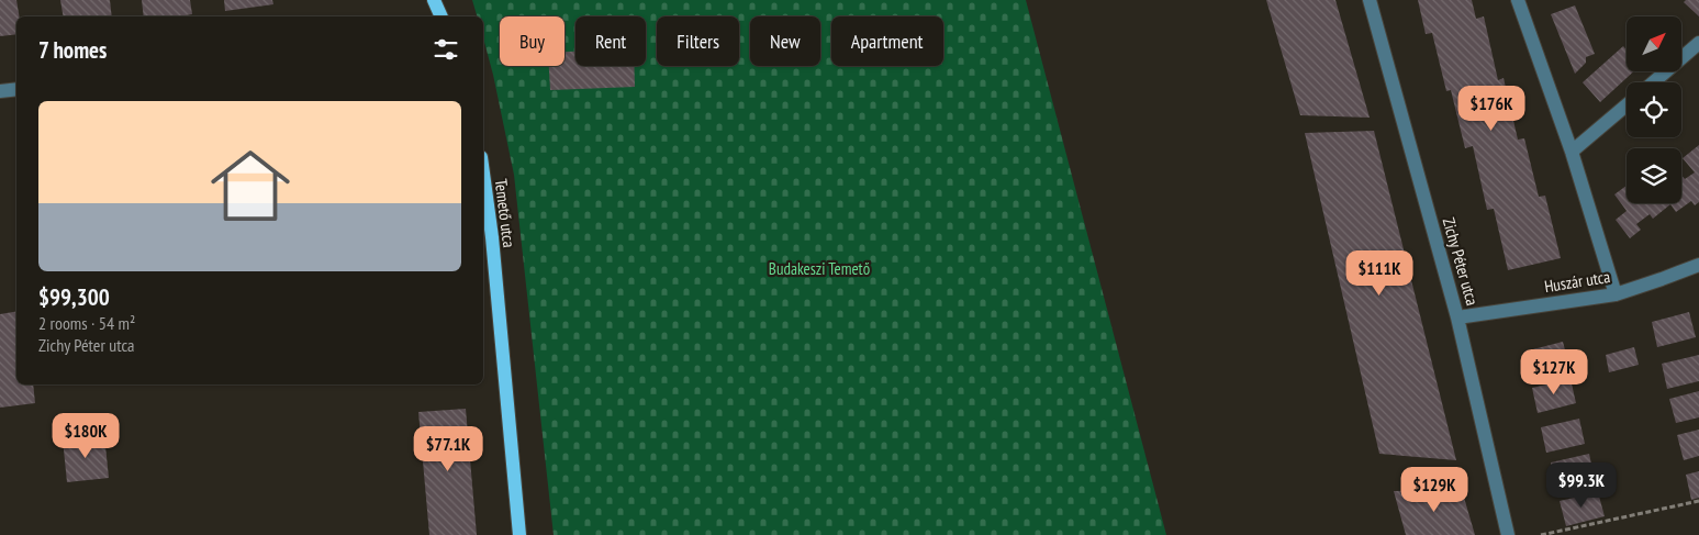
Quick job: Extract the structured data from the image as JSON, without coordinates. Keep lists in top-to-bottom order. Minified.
{"streets":{"main road":["Temető utca"],"street":["Zichy Péter utca","Huszár utca"]},"crossings":[["Zichy Péter utca","Huszár utca"]],"parks":["Budakeszi Temető"],"north":"top right","page":{"chip":["Buy","Rent","Filters","New","Apartment"],"heading":"7 homes","list":[{"name":"$99,300","note":"2 rooms · 54 m² · Zichy Péter utca"}],"price":["$176K","$111K","$127K","$180K","$77.1K","$99.3K","$129K"]}}
